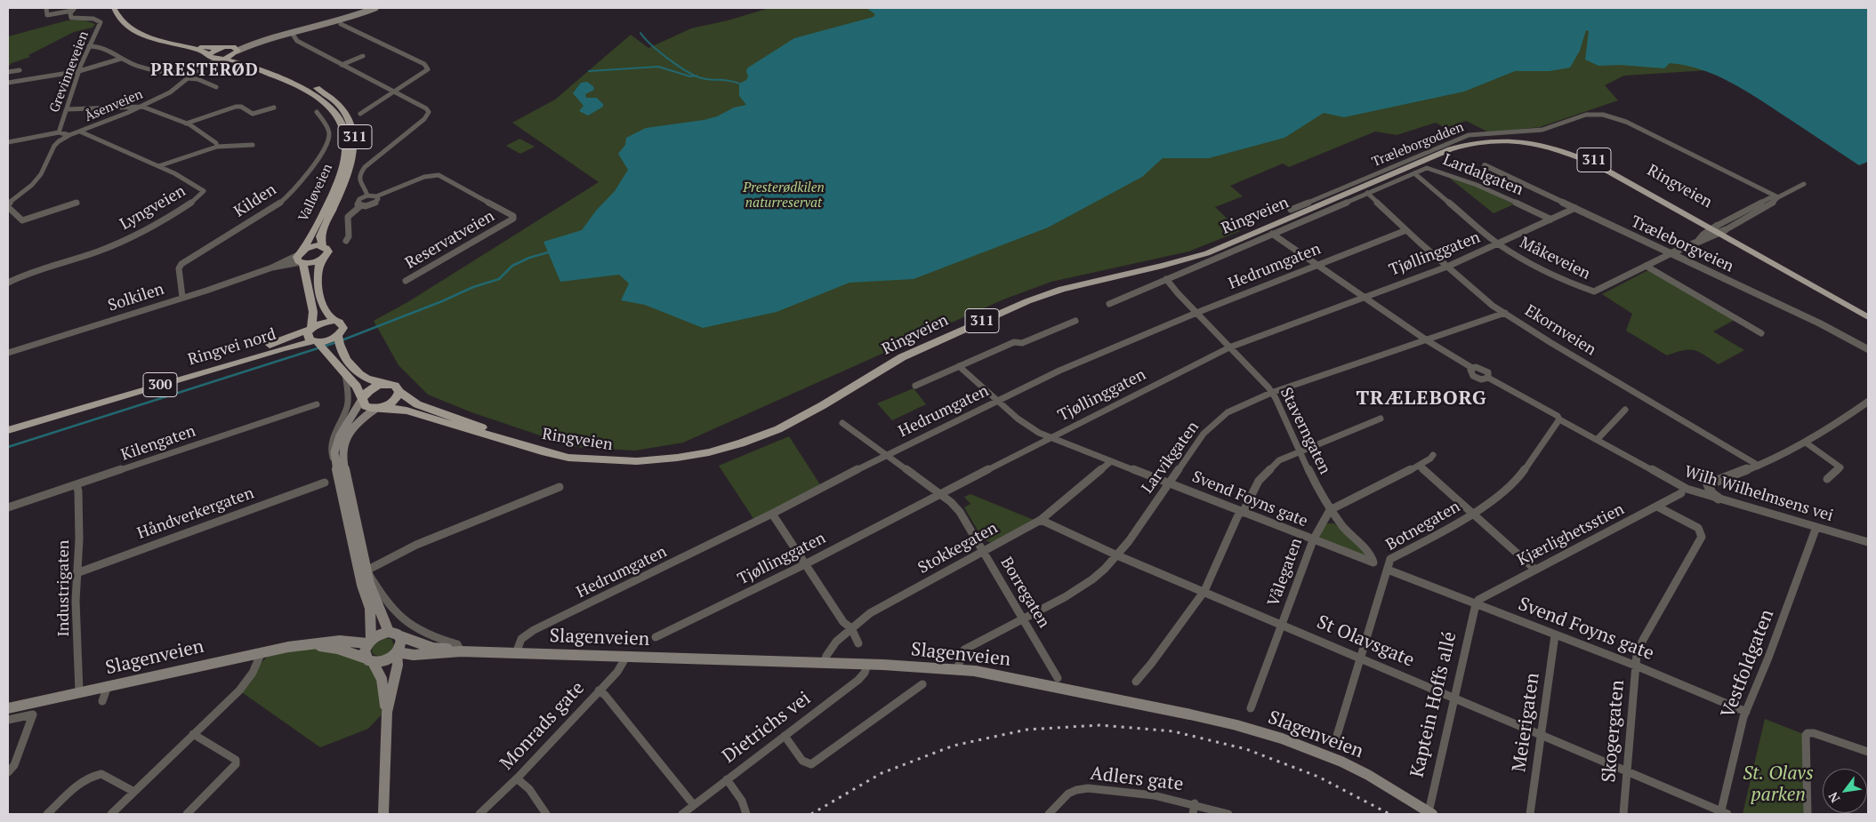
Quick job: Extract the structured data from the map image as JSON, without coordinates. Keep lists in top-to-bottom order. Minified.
{"streets":{"main road":["311","Ringveien","Valløveien","Ringvei nord","300","Slagenveien"],"street":["Grevinneveien","Åsenveien","Træleborgodden","Lardalgaten","Kilden","Lyngveien","Reservatveien","Træleborgveien","Tjøllinggaten","Måkeveien","Hedrumgaten","Solkilen","Ekornveien","Staverngaten","Kilengaten","Larvikgaten","Wilh Wilhelmsens vei","Svend Foyns gate","Håndverkergaten","Botnegaten","Kjærlighetsstien","Stokkegaten","Vålegaten","Industrigaten","Borregaten","St Olavsgate","Vestfoldgaten","Kaptein Hoffs allé","Meierigaten","Monrads gate","Dietrichs vei","Skogergaten","Adlers gate"]},"crossings":[["Grevinneveien","Åsenveien"],["Åsenveien","311"],["Åsenveien","Valløveien"],["Åsenveien","Lyngveien"],["311","Valløveien"],["Træleborgodden","Måkeveien"],["Lardalgaten","Tjøllinggaten"],["Lardalgaten","Måkeveien"],["Lardalgaten","Ekornveien"],["Lardalgaten","Staverngaten"],["Ringveien","Valløveien"],["Ringveien","Måkeveien"],["Valløveien","Solkilen"],["Kilden","Solkilen"],["Træleborgveien","Tjøllinggaten"],["Træleborgveien","Måkeveien"],["Tjøllinggaten","Måkeveien"],["Tjøllinggaten","Ekornveien"],["Tjøllinggaten","Staverngaten"],["Tjøllinggaten","Svend Foyns gate"],["Tjøllinggaten","Borregaten"],["Hedrumgaten","Ekornveien"],["Hedrumgaten","Staverngaten"],["Hedrumgaten","Svend Foyns gate"],["Hedrumgaten","Borregaten"],["Hedrumgaten","Slagenveien"],["Ekornveien","Larvikgaten"],["Staverngaten","Larvikgaten"],["Staverngaten","Svend Foyns gate"],["Staverngaten","Vålegaten"],["Kilengaten","Industrigaten"],["Larvikgaten","Svend Foyns gate"],["Larvikgaten","Borregaten"],["Larvikgaten","Slagenveien"],["Larvikgaten","St Olavsgate"],["Wilh Wilhelmsens vei","Botnegaten"],["Wilh Wilhelmsens vei","Vestfoldgaten"],["Svend Foyns gate","Botnegaten"],["Svend Foyns gate","Kjærlighetsstien"],["Svend Foyns gate","Stokkegaten"],["Svend Foyns gate","Vålegaten"],["Svend Foyns gate","Vestfoldgaten"],["Svend Foyns gate","Kaptein Hoffs allé"],["Svend Foyns gate","Meierigaten"],["Svend Foyns gate","Skogergaten"],["Håndverkergaten","Industrigaten"],["Botnegaten","St Olavsgate"],["Kjærlighetsstien","Kaptein Hoffs allé"],["Kjærlighetsstien","Skogergaten"],["Stokkegaten","Borregaten"],["Stokkegaten","Slagenveien"],["Stokkegaten","St Olavsgate"],["Vålegaten","St Olavsgate"],["Industrigaten","Slagenveien"],["Slagenveien","Kaptein Hoffs allé"],["Slagenveien","Monrads gate"],["Slagenveien","Dietrichs vei"],["St Olavsgate","Vestfoldgaten"],["St Olavsgate","Kaptein Hoffs allé"],["St Olavsgate","Meierigaten"],["St Olavsgate","Skogergaten"]],"districts":["PRESTERØD","TRÆLEBORG"],"parks":["Presterødkilen naturreservat","St. Olavs parken"],"north":"bottom left"}
